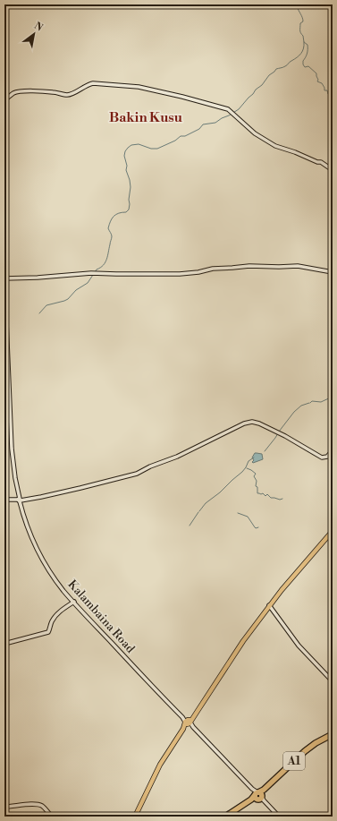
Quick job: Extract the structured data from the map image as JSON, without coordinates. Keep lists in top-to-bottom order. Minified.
{"streets":{"highway":["A1"],"street":["Kalambaina Road"]},"crossings":[["Kalambaina Road","A1"]],"districts":["Bakin Kusu"],"north":"top right"}
